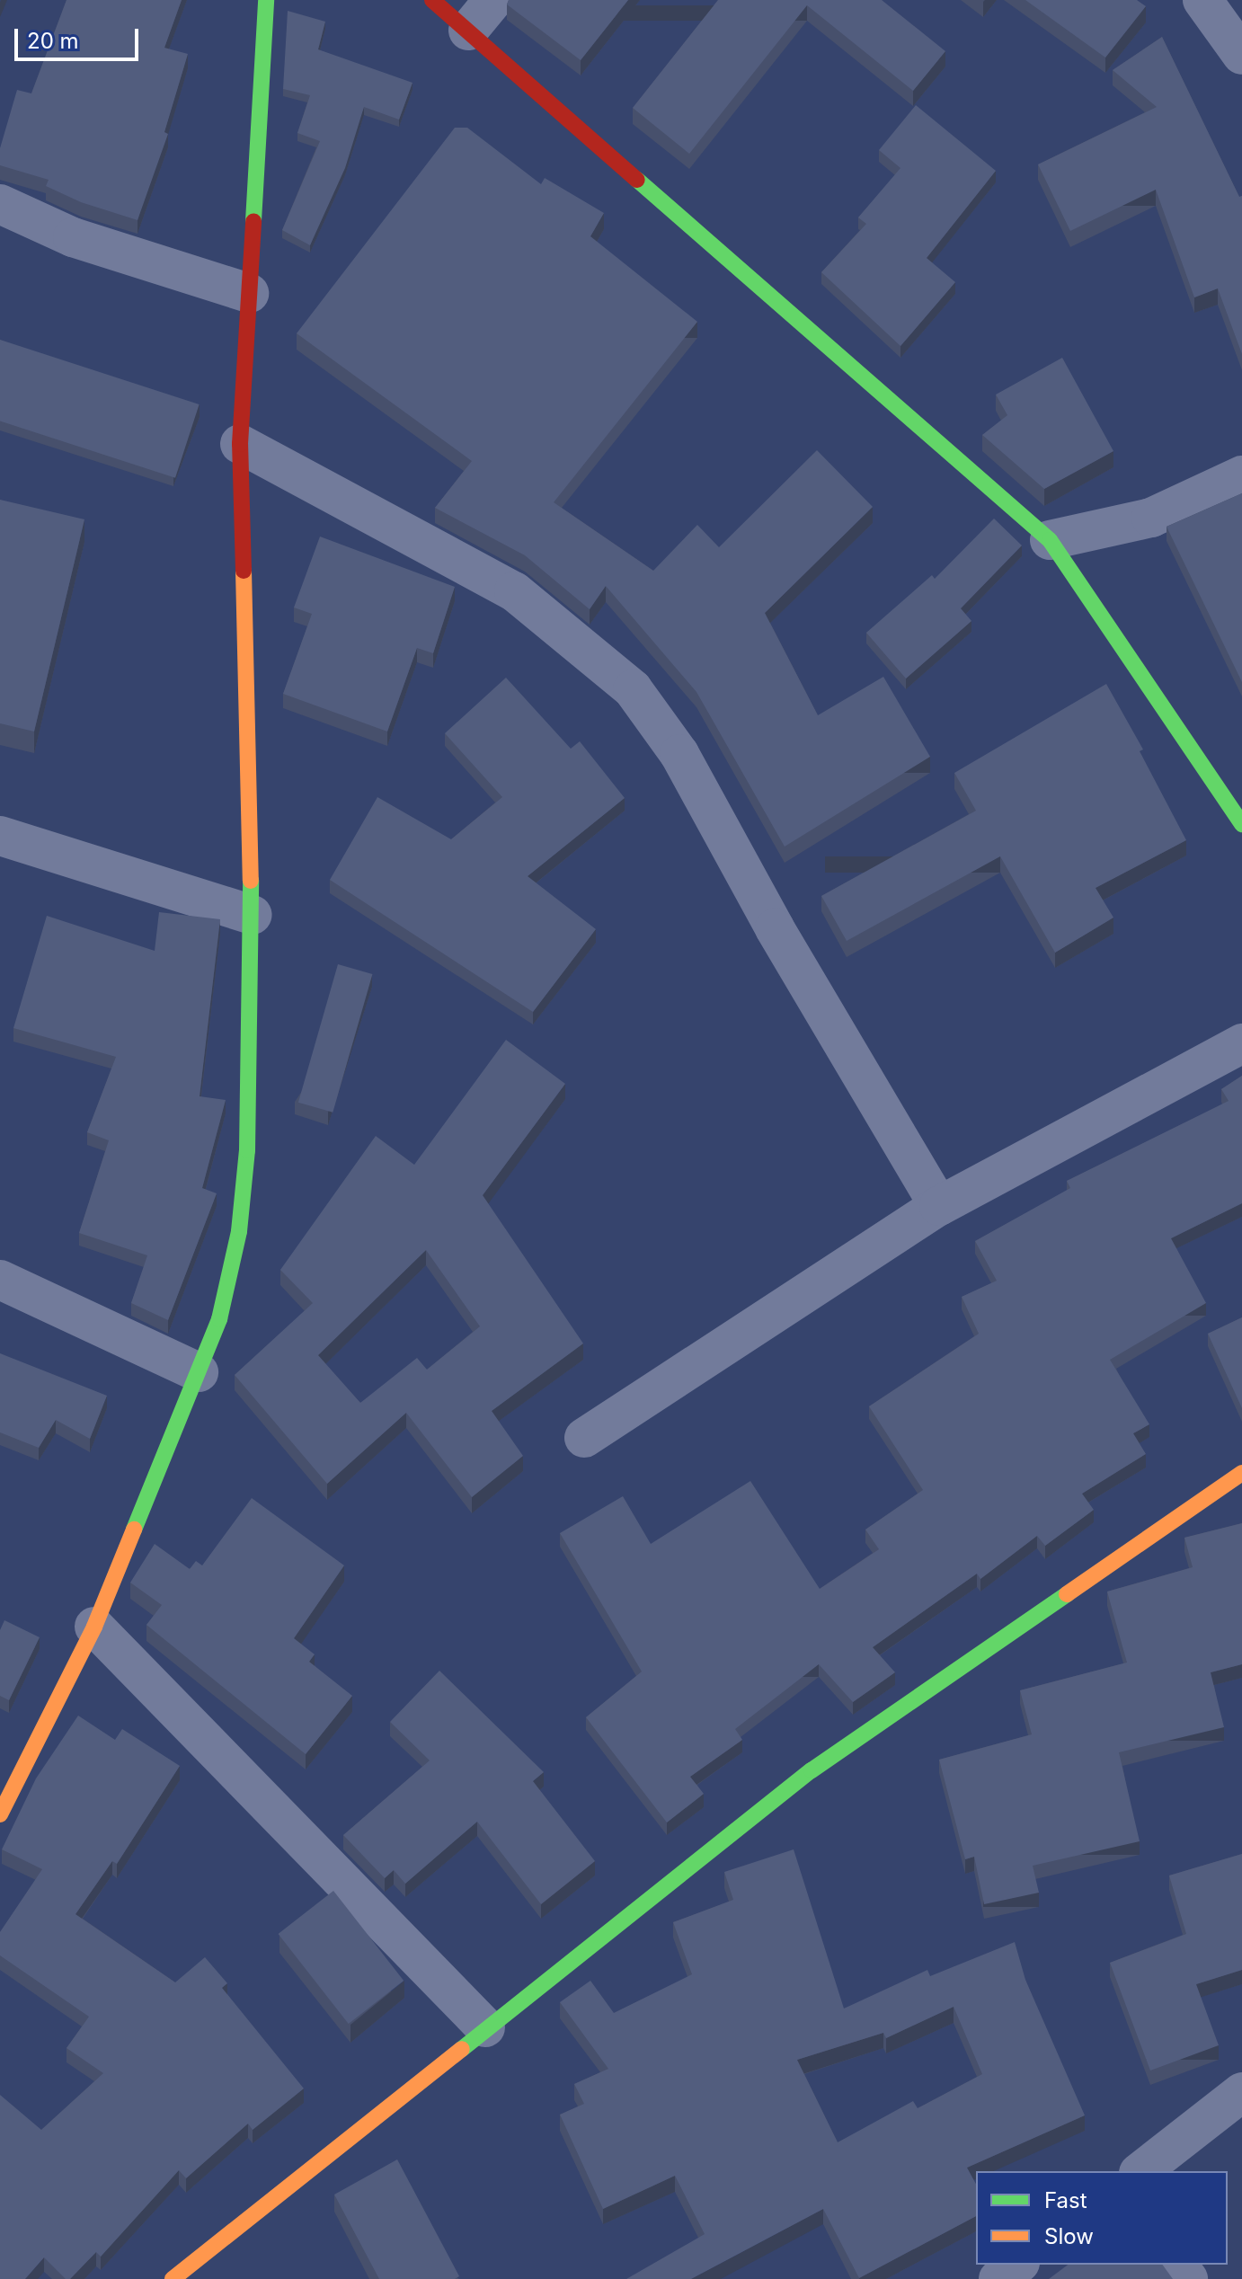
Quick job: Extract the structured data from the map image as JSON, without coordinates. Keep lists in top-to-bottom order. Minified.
{"legend":["Fast","Slow"],"scale_bar":"20 m"}
